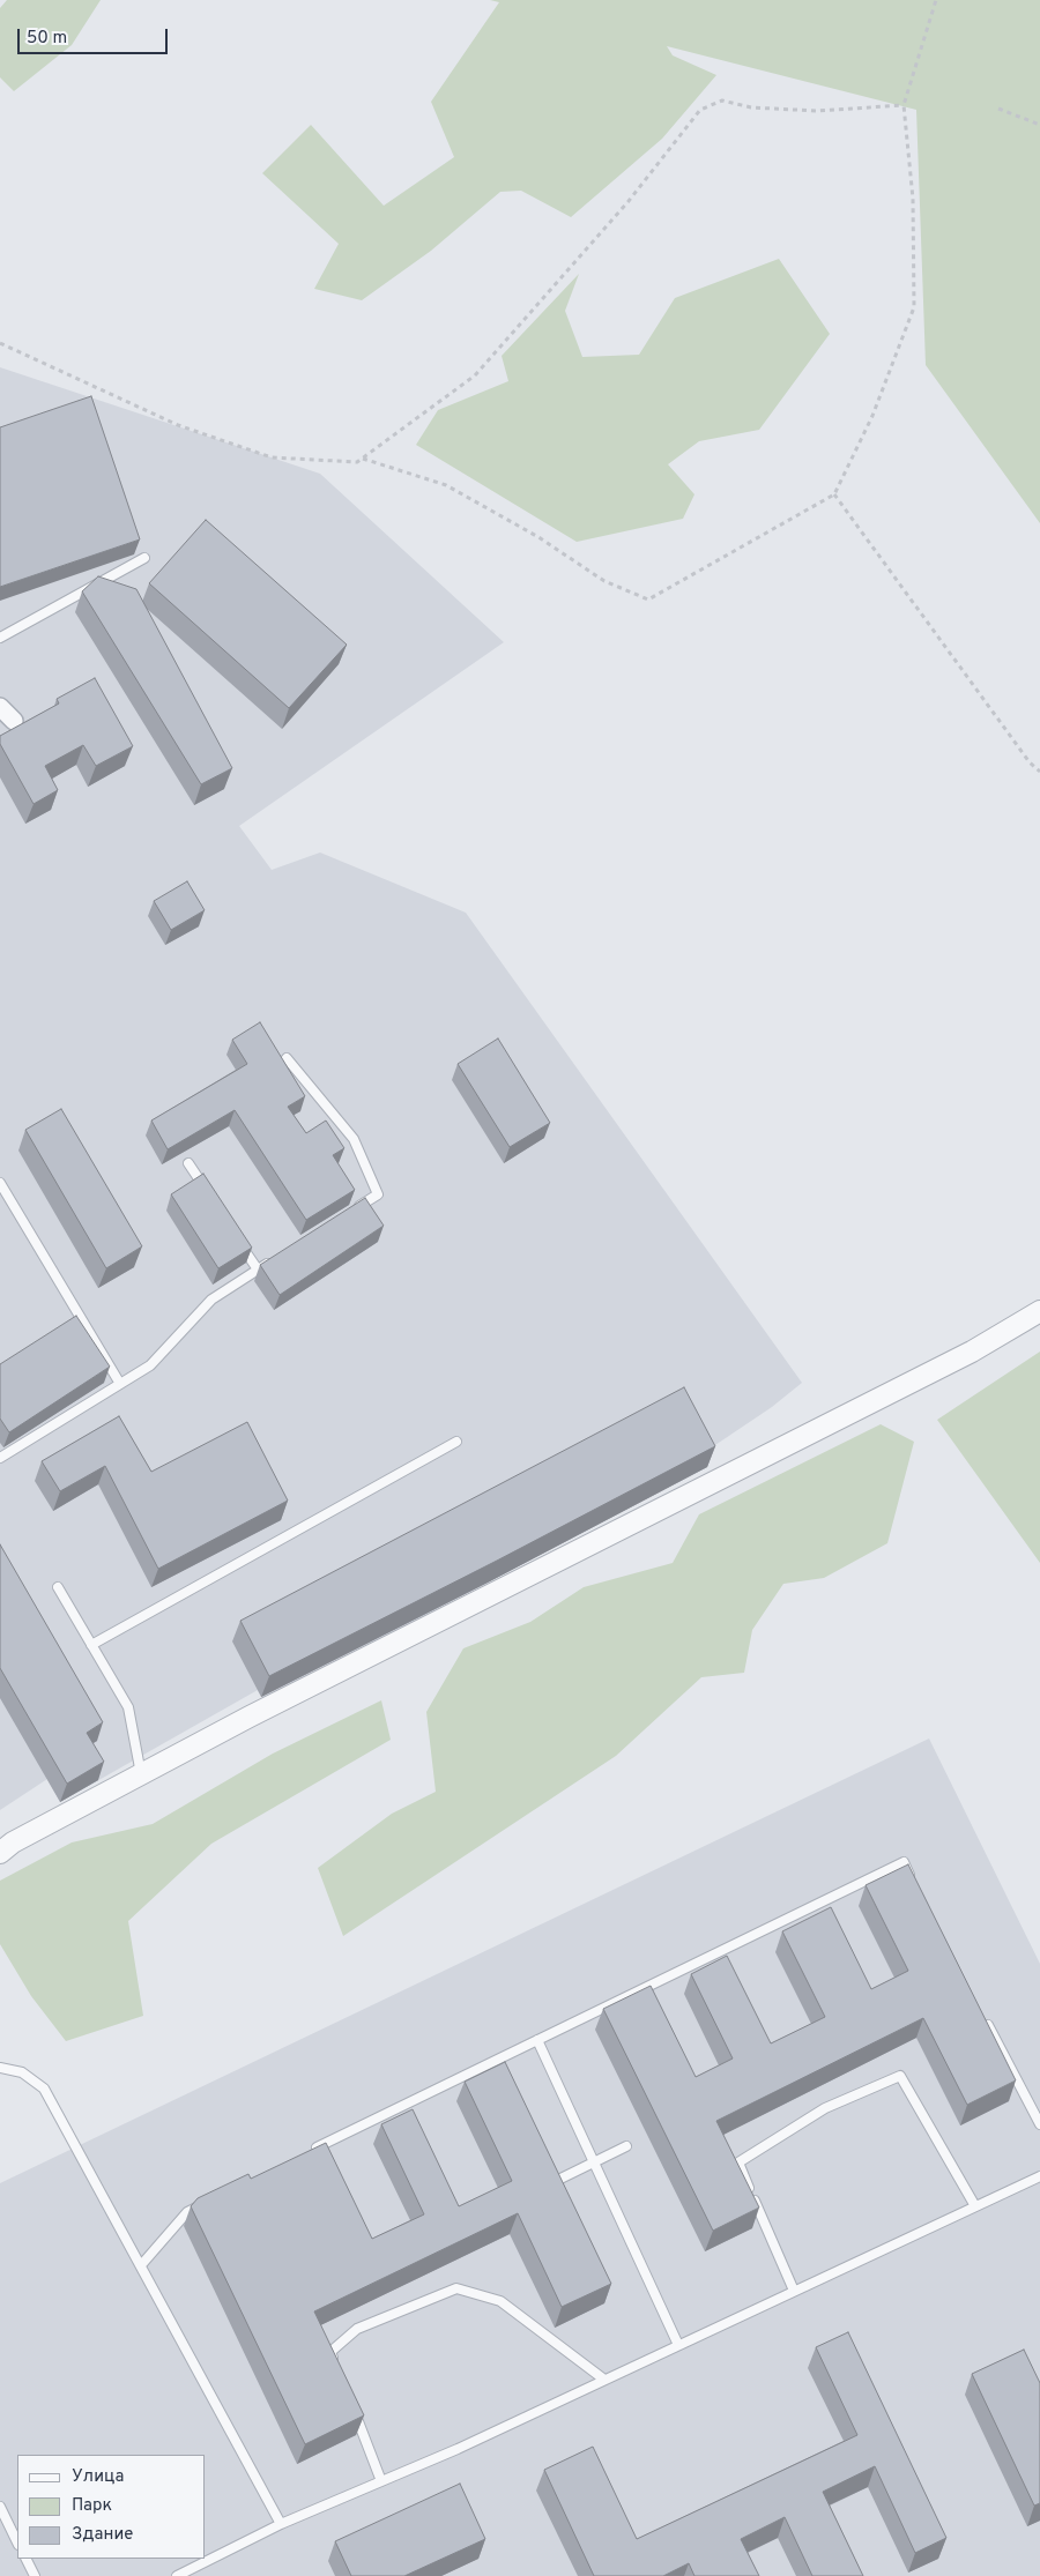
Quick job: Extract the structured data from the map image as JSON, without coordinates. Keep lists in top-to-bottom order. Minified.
{"legend":["Улица","Парк","Здание"],"scale_bar":"50 m"}
